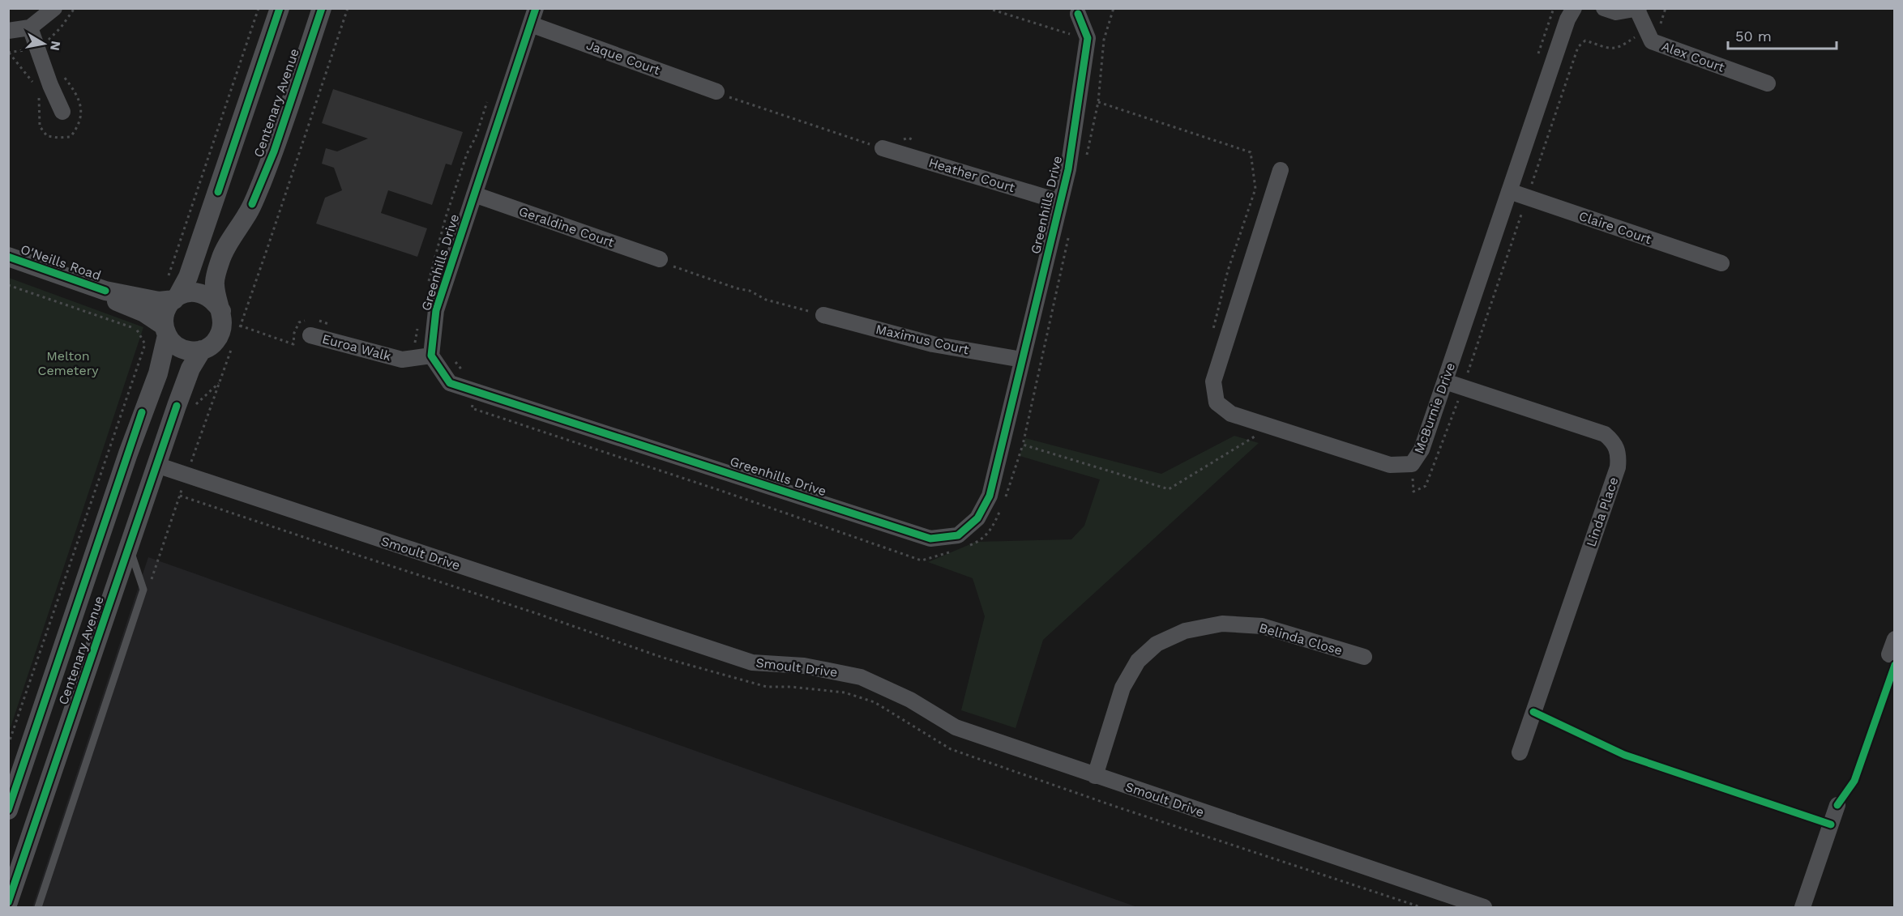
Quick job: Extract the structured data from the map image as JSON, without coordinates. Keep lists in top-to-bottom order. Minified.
{"streets":{"street":["Alex Court","Jaque Court","Centenary Avenue","Heather Court","Greenhills Drive","Geraldine Court","Claire Court","O'Neills Road","Maximus Court","Euroa Walk","McBurnie Drive","Linda Place","Smoult Drive","Belinda Close"]},"crossings":[["Jaque Court","Greenhills Drive"],["Centenary Avenue","O'Neills Road"],["Centenary Avenue","Smoult Drive"],["Heather Court","Greenhills Drive"],["Greenhills Drive","Geraldine Court"],["Greenhills Drive","Maximus Court"],["Greenhills Drive","Euroa Walk"],["Claire Court","McBurnie Drive"],["McBurnie Drive","Linda Place"],["Smoult Drive","Belinda Close"]],"parks":["Melton Cemetery"],"scale_bar":"50 m","north":"right"}
